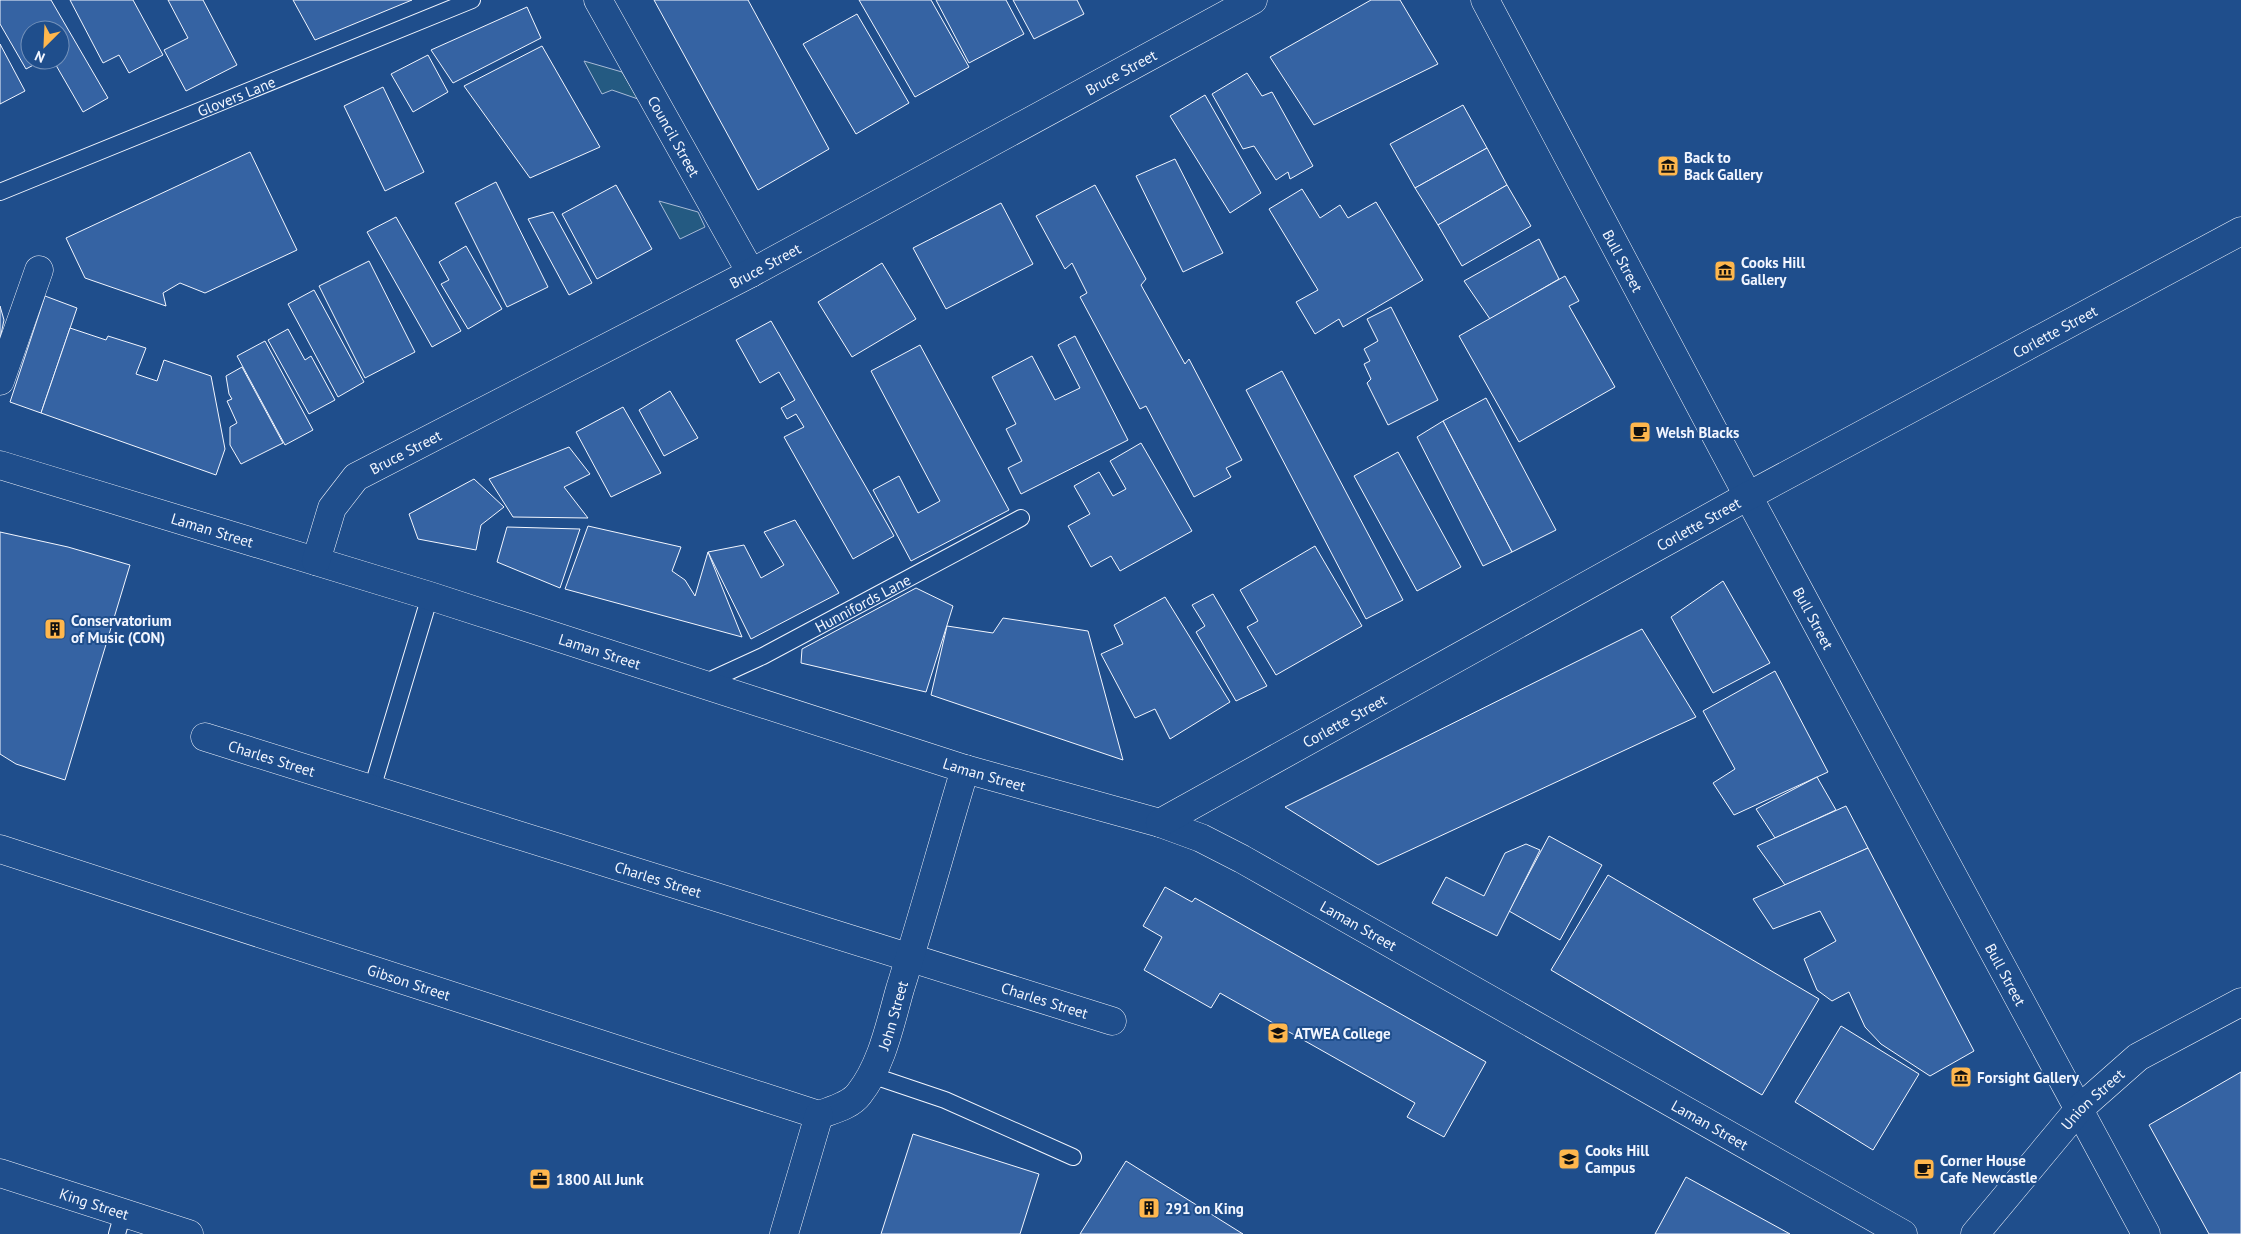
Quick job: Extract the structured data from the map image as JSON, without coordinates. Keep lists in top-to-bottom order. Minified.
{"streets":{"street":["Bruce Street","Council Street","Bull Street","Corlette Street","Laman Street","Charles Street","Gibson Street","John Street","Union Street","King Street"],"lane":["Glovers Lane","Hunnifords Lane"]},"crossings":[["Bruce Street","Council Street"],["Bruce Street","Laman Street"],["Bull Street","Corlette Street"],["Bull Street","Union Street"],["Corlette Street","Laman Street"],["Laman Street","Hunnifords Lane"],["Laman Street","John Street"],["Charles Street","John Street"],["Gibson Street","John Street"]],"places":{"museum":["Back to Back Gallery","Cooks Hill Gallery","Forsight Gallery"],"cafe":["Welsh Blacks","Corner House Cafe Newcastle"],"building":["Conservatorium of Music (CON)","291 on King"],"school or university":["ATWEA College","Cooks Hill Campus"],"office":["1800 All Junk"]},"north":"bottom left"}
